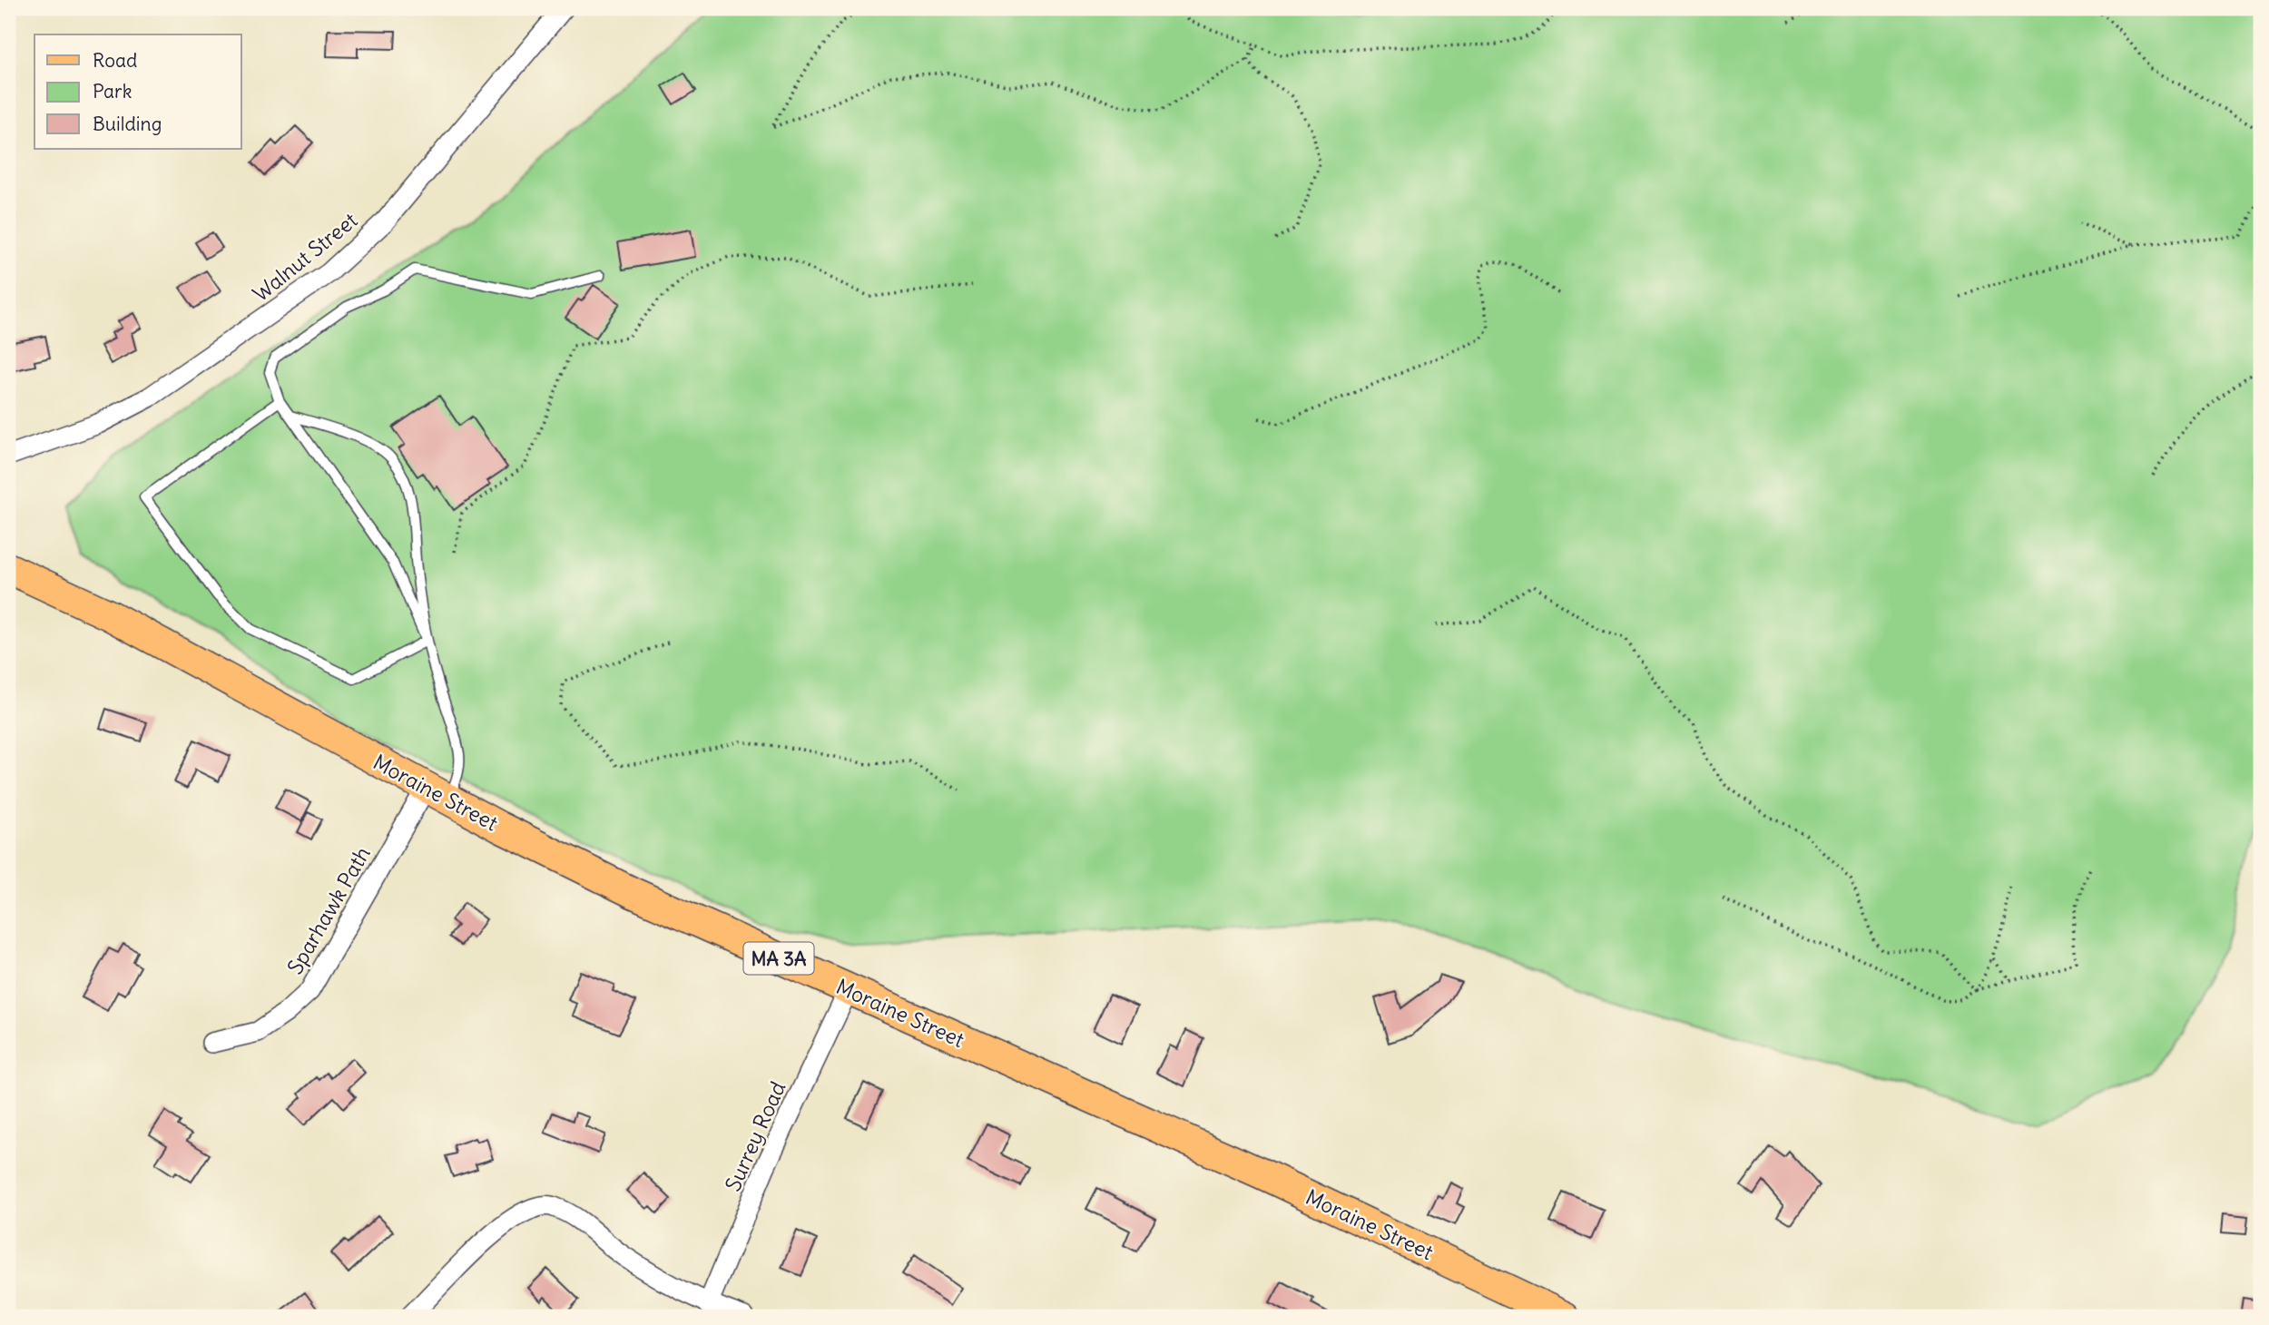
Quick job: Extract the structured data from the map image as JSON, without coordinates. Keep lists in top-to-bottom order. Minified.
{"streets":{"main road":["Moraine Street","MA 3A"],"street":["Walnut Street","Sparhawk Path","Surrey Road"]},"crossings":[["Moraine Street","Sparhawk Path"],["Moraine Street","Surrey Road"]],"legend":["Road","Park","Building"]}
